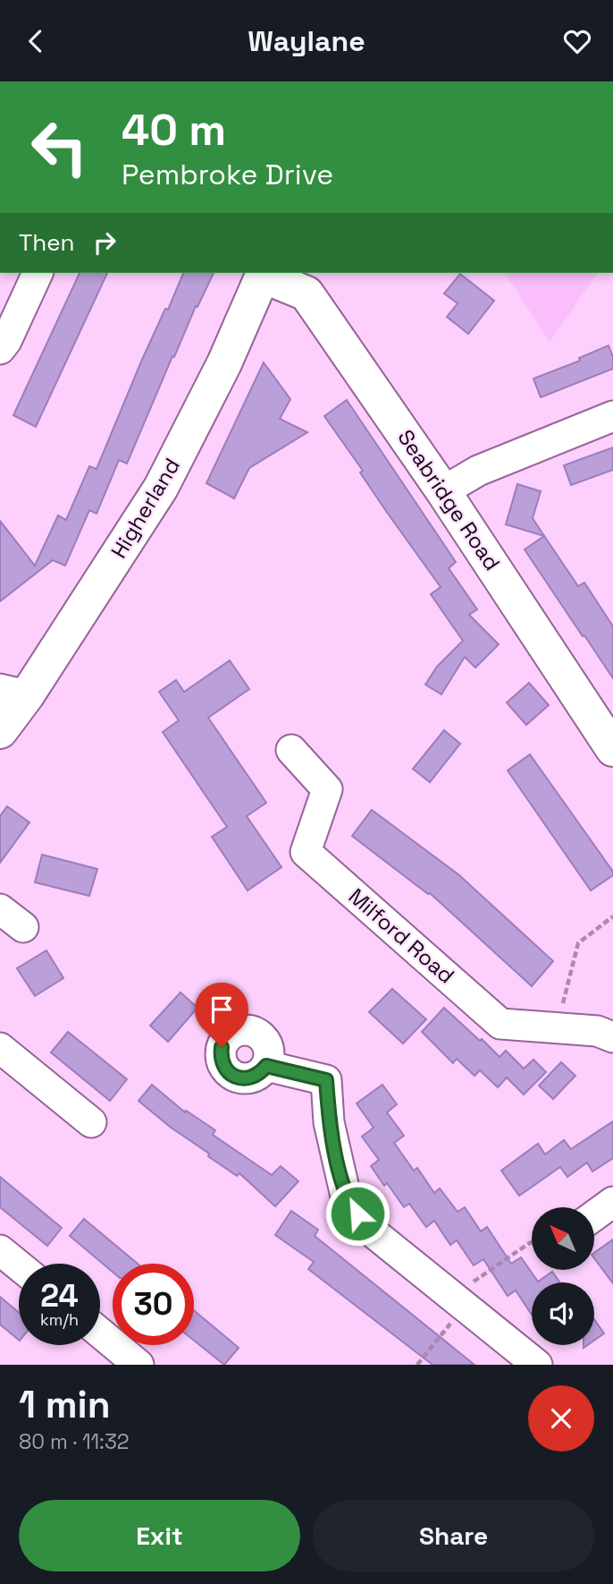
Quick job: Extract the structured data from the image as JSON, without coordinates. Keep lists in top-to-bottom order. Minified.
{"streets":{"main road":["Seabridge Road","Higherland"],"street":["Milford Road"]},"crossings":[["Seabridge Road","Higherland"]],"north":"top left","page":{"header":"Waylane","turn":["40 m","Pembroke Drive"],"then":"Then","speed":"24 km/h","limit":"30","heading":["1 min","80 m · 11:32"],"buttons":["Exit","Share"]}}
